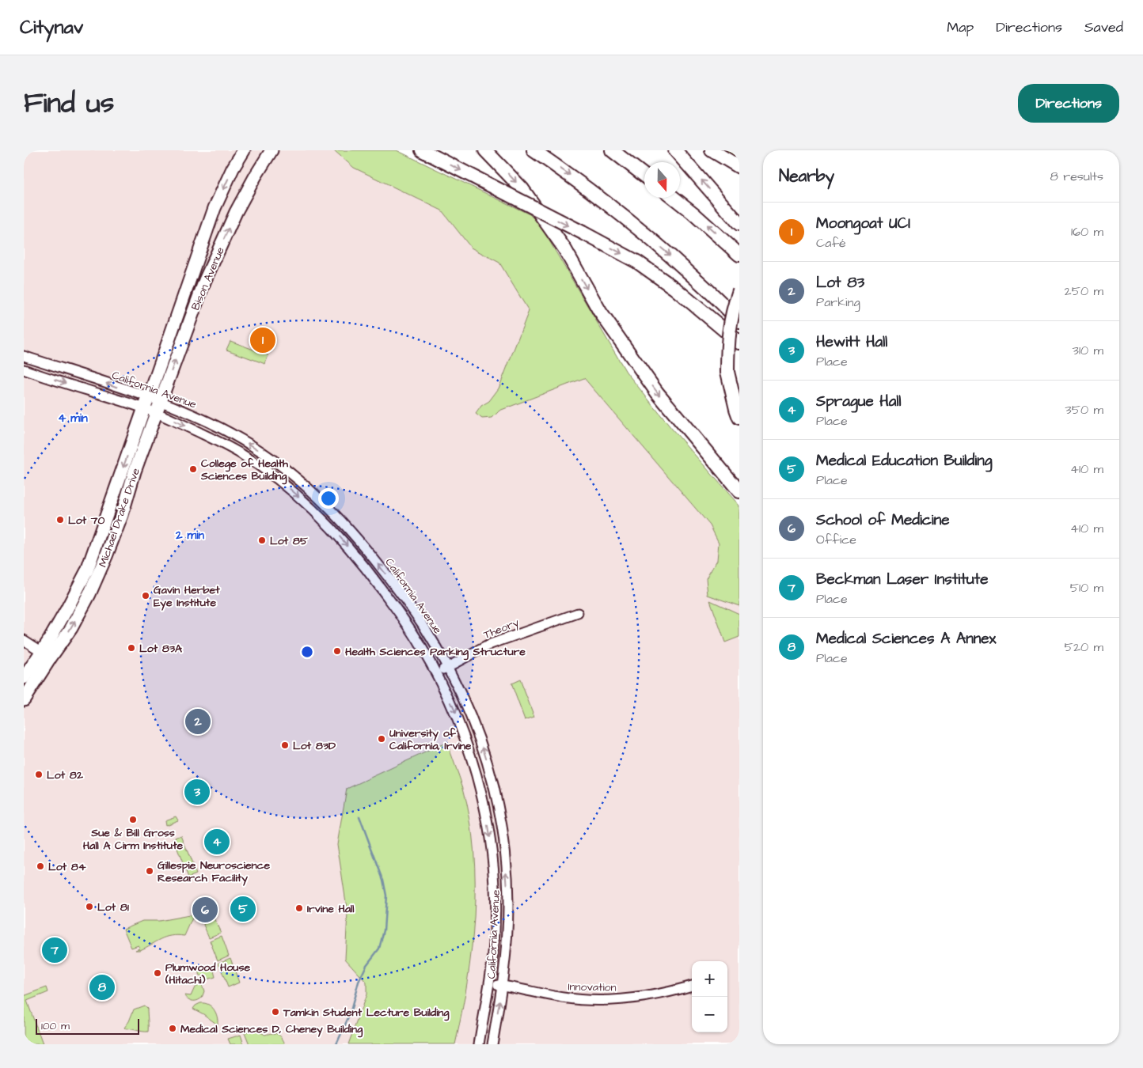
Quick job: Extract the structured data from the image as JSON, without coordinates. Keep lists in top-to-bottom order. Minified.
{"streets":{"main road":["Bison Avenue","Michael Drake Drive"],"street":["California Avenue","Theory","Innovation"]},"crossings":[["Bison Avenue","California Avenue"],["Bison Avenue","Michael Drake Drive"],["California Avenue","Michael Drake Drive"],["California Avenue","Theory"],["California Avenue","Innovation"]],"places":["College of Health Sciences Building","Lot 70","Lot 85","Gavin Herbet Eye Institute","Lot 83A","Health Sciences Parking Structure","University of California, Irvine","Lot 83D","Lot 82","Sue & Bill Gross Hall A Cirm Institute","Lot 84","Gillespie Neuroscience Research Facility","Lot 81","Irvine Hall","Plumwood House (Hitachi)","Tamkin Student Lecture Building","Medical Sciences D, Cheney Building"],"scale_bar":"100 m","north":"bottom","page":{"header":"Citynav","nav":["Map","Directions","Saved"],"title":"Find us","buttons":"Directions","heading":["Nearby","8 results"],"list":[{"mark":"1","name":"Moongoat UCI","note":"Café","value":"160 m"},{"mark":"2","name":"Lot 83","note":"Parking","value":"250 m"},{"mark":"3","name":"Hewitt Hall","note":"Place","value":"310 m"},{"mark":"4","name":"Sprague Hall","note":"Place","value":"350 m"},{"mark":"5","name":"Medical Education Building","note":"Place","value":"410 m"},{"mark":"6","name":"School of Medicine","note":"Office","value":"410 m"},{"mark":"7","name":"Beckman Laser Institute","note":"Place","value":"510 m"},{"mark":"8","name":"Medical Sciences A Annex","note":"Place","value":"520 m"}],"pins":["1","2","3","4","5","6","7","8"],"map_buttons":["+","−"],"scale":"100 m"},"rings":["4 min","2 min"]}
